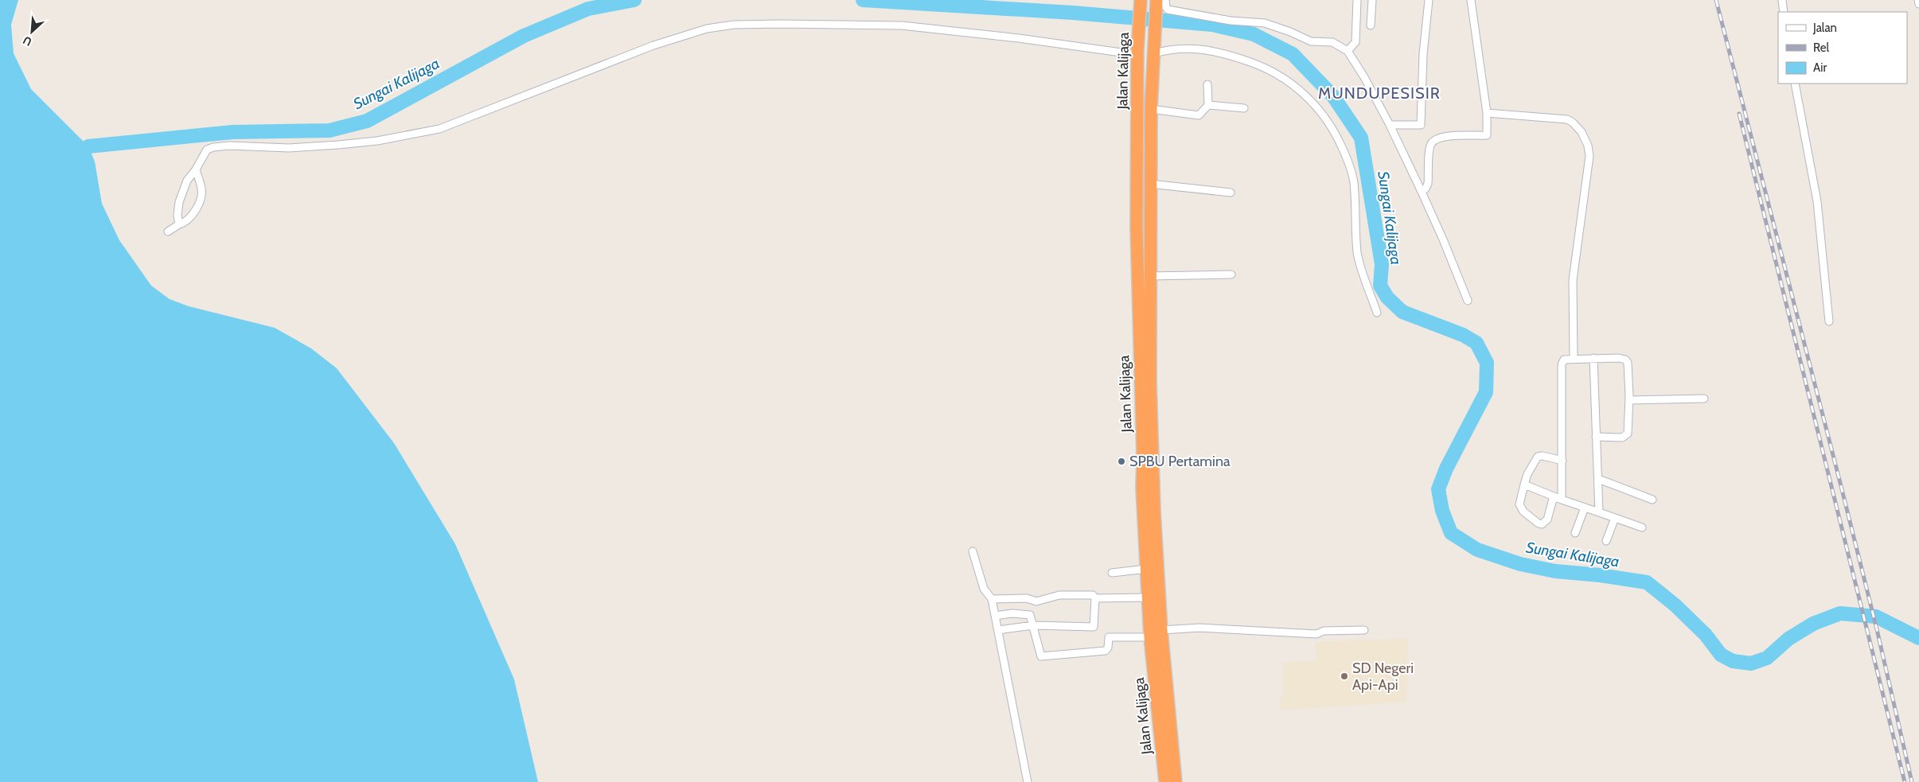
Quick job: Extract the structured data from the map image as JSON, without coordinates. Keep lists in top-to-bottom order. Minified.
{"streets":{"highway":["Jalan Kalijaga"]},"districts":["MUNDUPESISIR"],"water":["Sungai Kalijaga"],"places":["SPBU Pertamina","SD Negeri Api-Api"],"legend":["Jalan","Rel","Air"],"north":"bottom left"}
